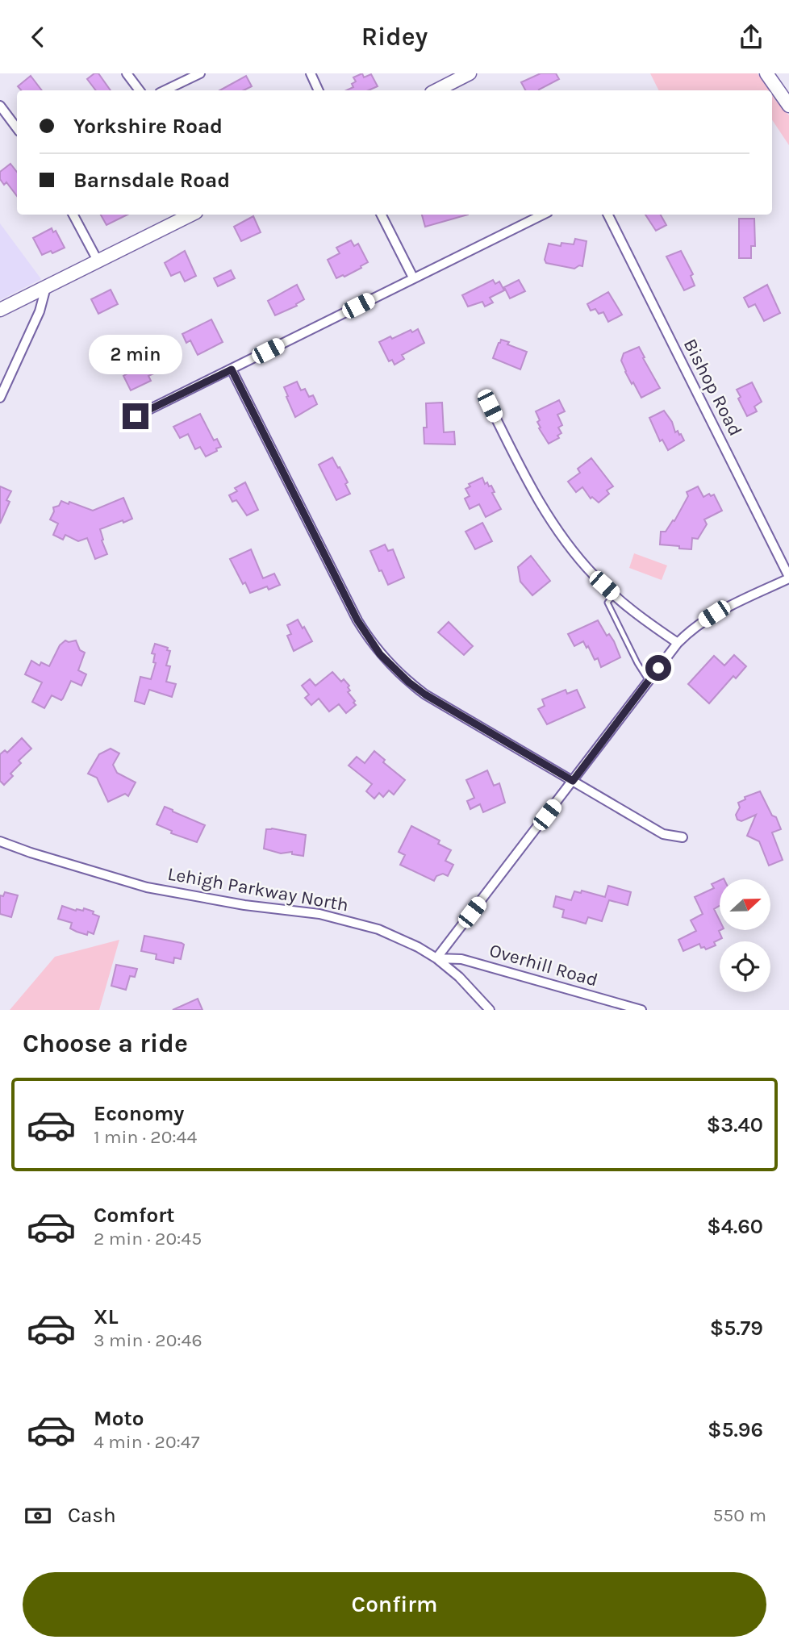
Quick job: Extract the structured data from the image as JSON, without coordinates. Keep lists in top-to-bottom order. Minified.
{"streets":{"street":["Bishop Road","Lehigh Parkway North","Overhill Road"]},"crossings":[["Lehigh Parkway North","Overhill Road"]],"north":"right","page":{"header":"Ridey","banner":["Yorkshire Road","Barnsdale Road"],"bubble":"2 min","heading":"Choose a ride","list":[{"name":"Economy","note":"1 min · 20:44","value":"$3.40"},{"name":"Comfort","note":"2 min · 20:45","value":"$4.60"},{"name":"XL","note":"3 min · 20:46","value":"$5.79"},{"name":"Moto","note":"4 min · 20:47","value":"$5.96"}],"pay":["Cash","550 m"],"buttons":"Confirm"}}
